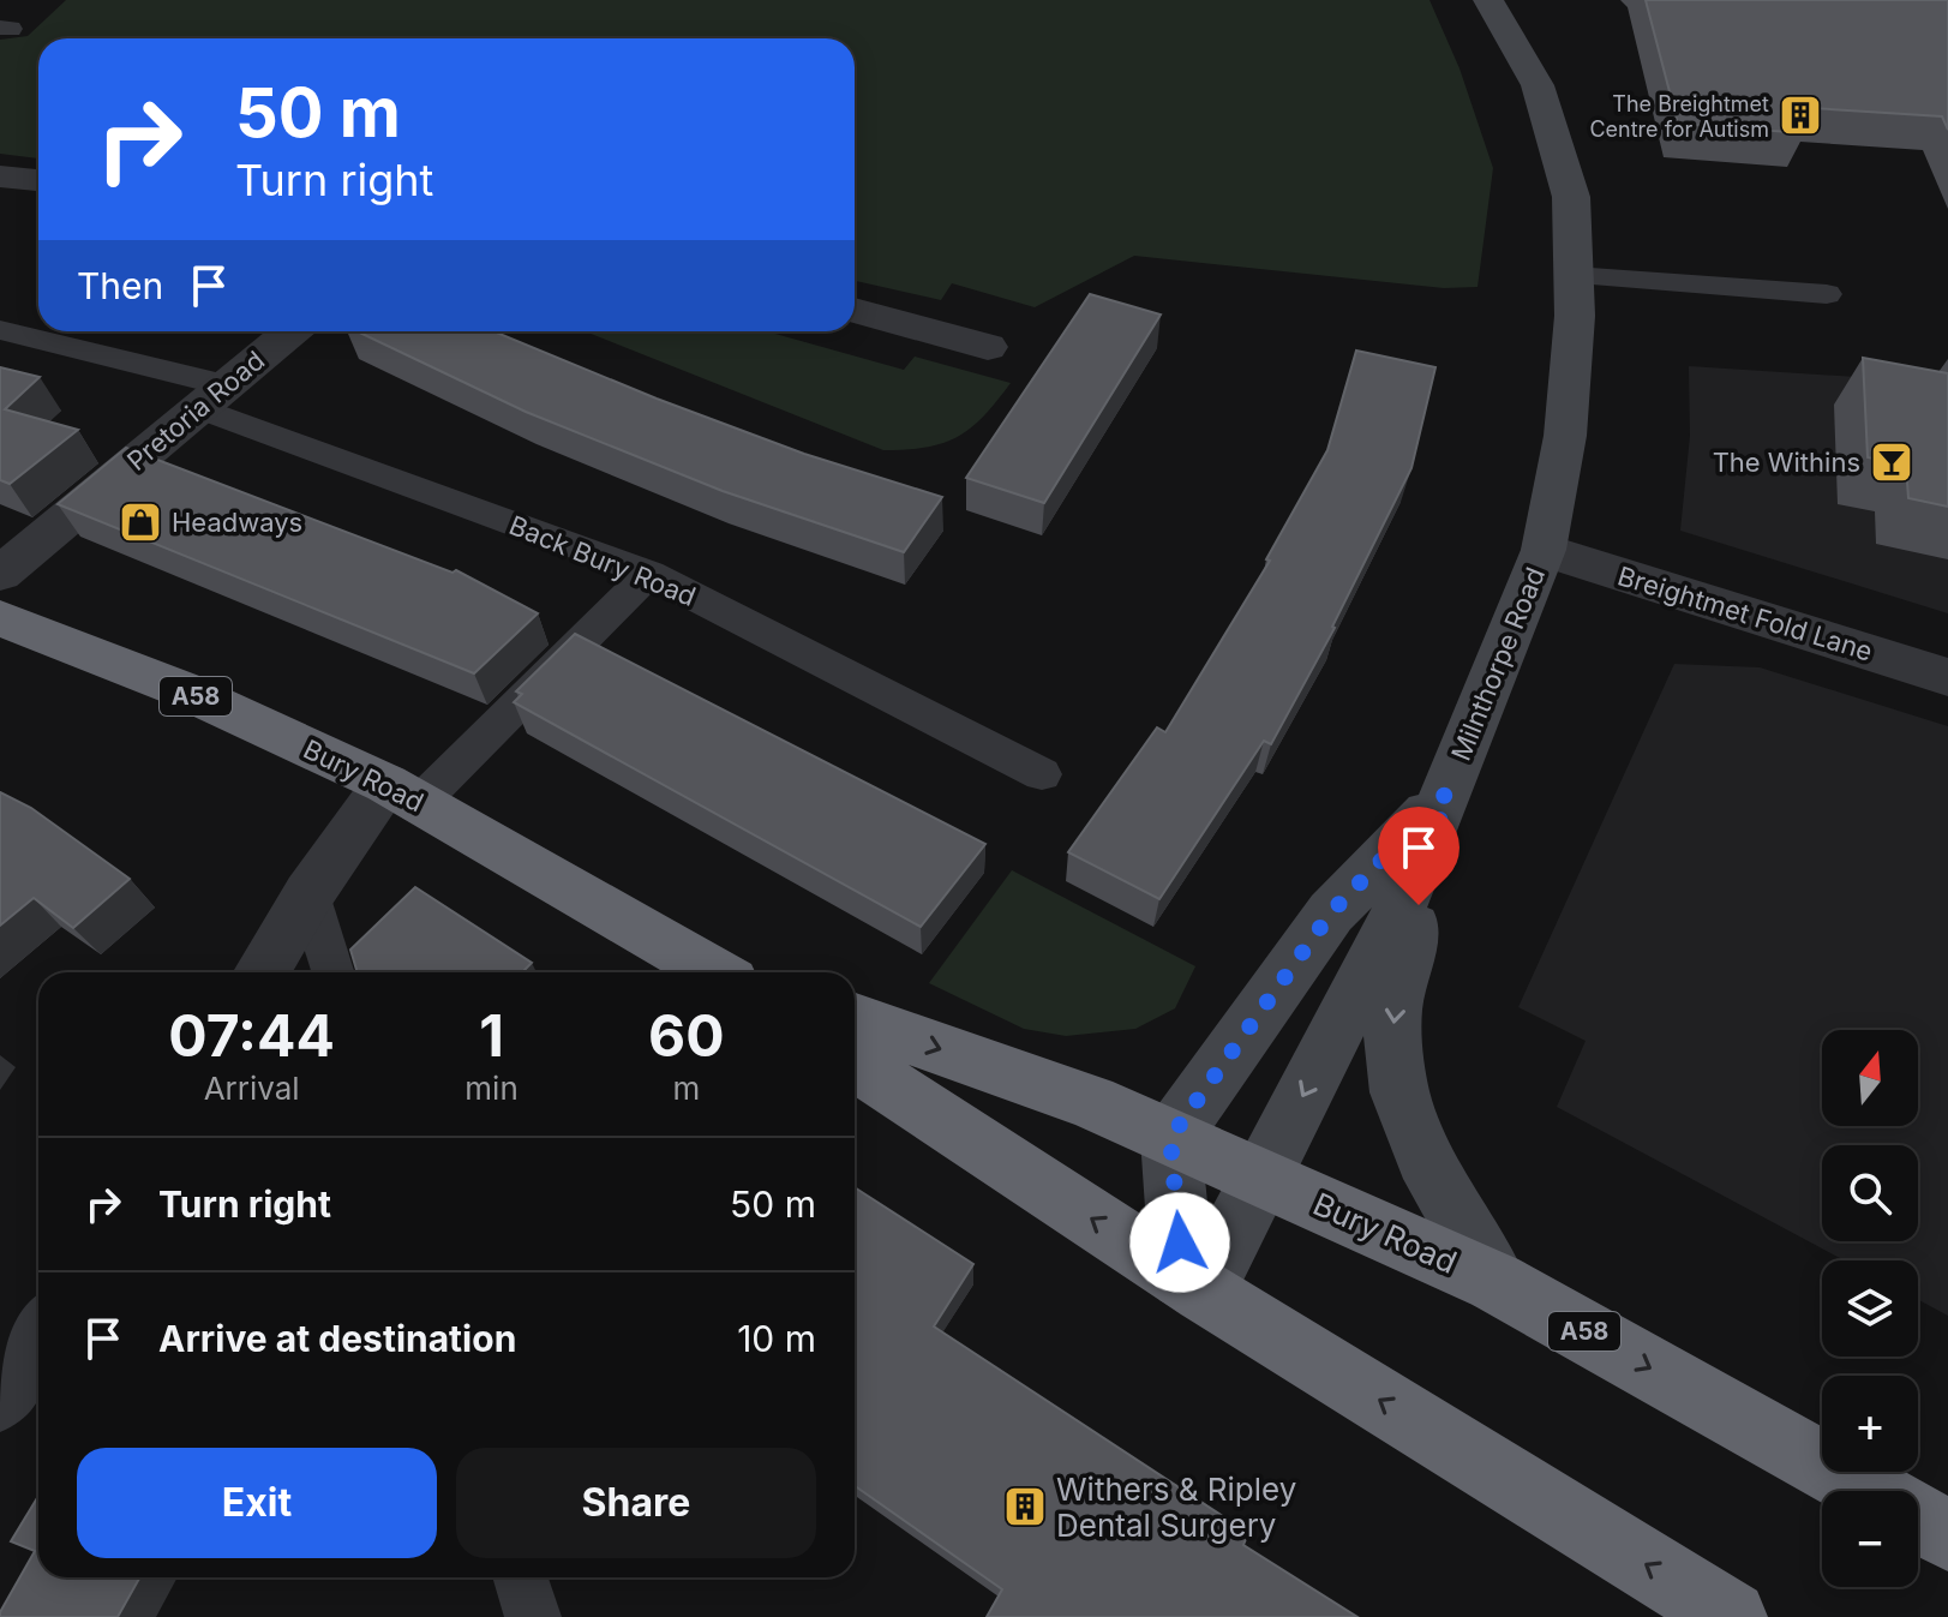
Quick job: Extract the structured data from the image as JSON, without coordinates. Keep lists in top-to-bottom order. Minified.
{"streets":{"highway":["A58","Bury Road"],"street":["Pretoria Road","Breightmet Fold Lane","Milnthorpe Road"],"lane":["Back Bury Road"]},"crossings":[["Pretoria Road","Back Bury Road"],["Breightmet Fold Lane","Milnthorpe Road"],["Milnthorpe Road","Bury Road"]],"places":{"building":["The Breightmet Centre for Autism","Withers & Ripley Dental Surgery"],"bar":["The Withins"],"shop":["Headways"]},"north":"top","page":{"turn":["50 m","Turn right"],"then":"Then","eta":["07:44","Arrival","1","min","60","m"],"map_buttons":["+","−"],"list":[{"name":"Turn right","value":"50 m"},{"name":"Arrive at destination","value":"10 m"}],"buttons":["Exit","Share"]}}
